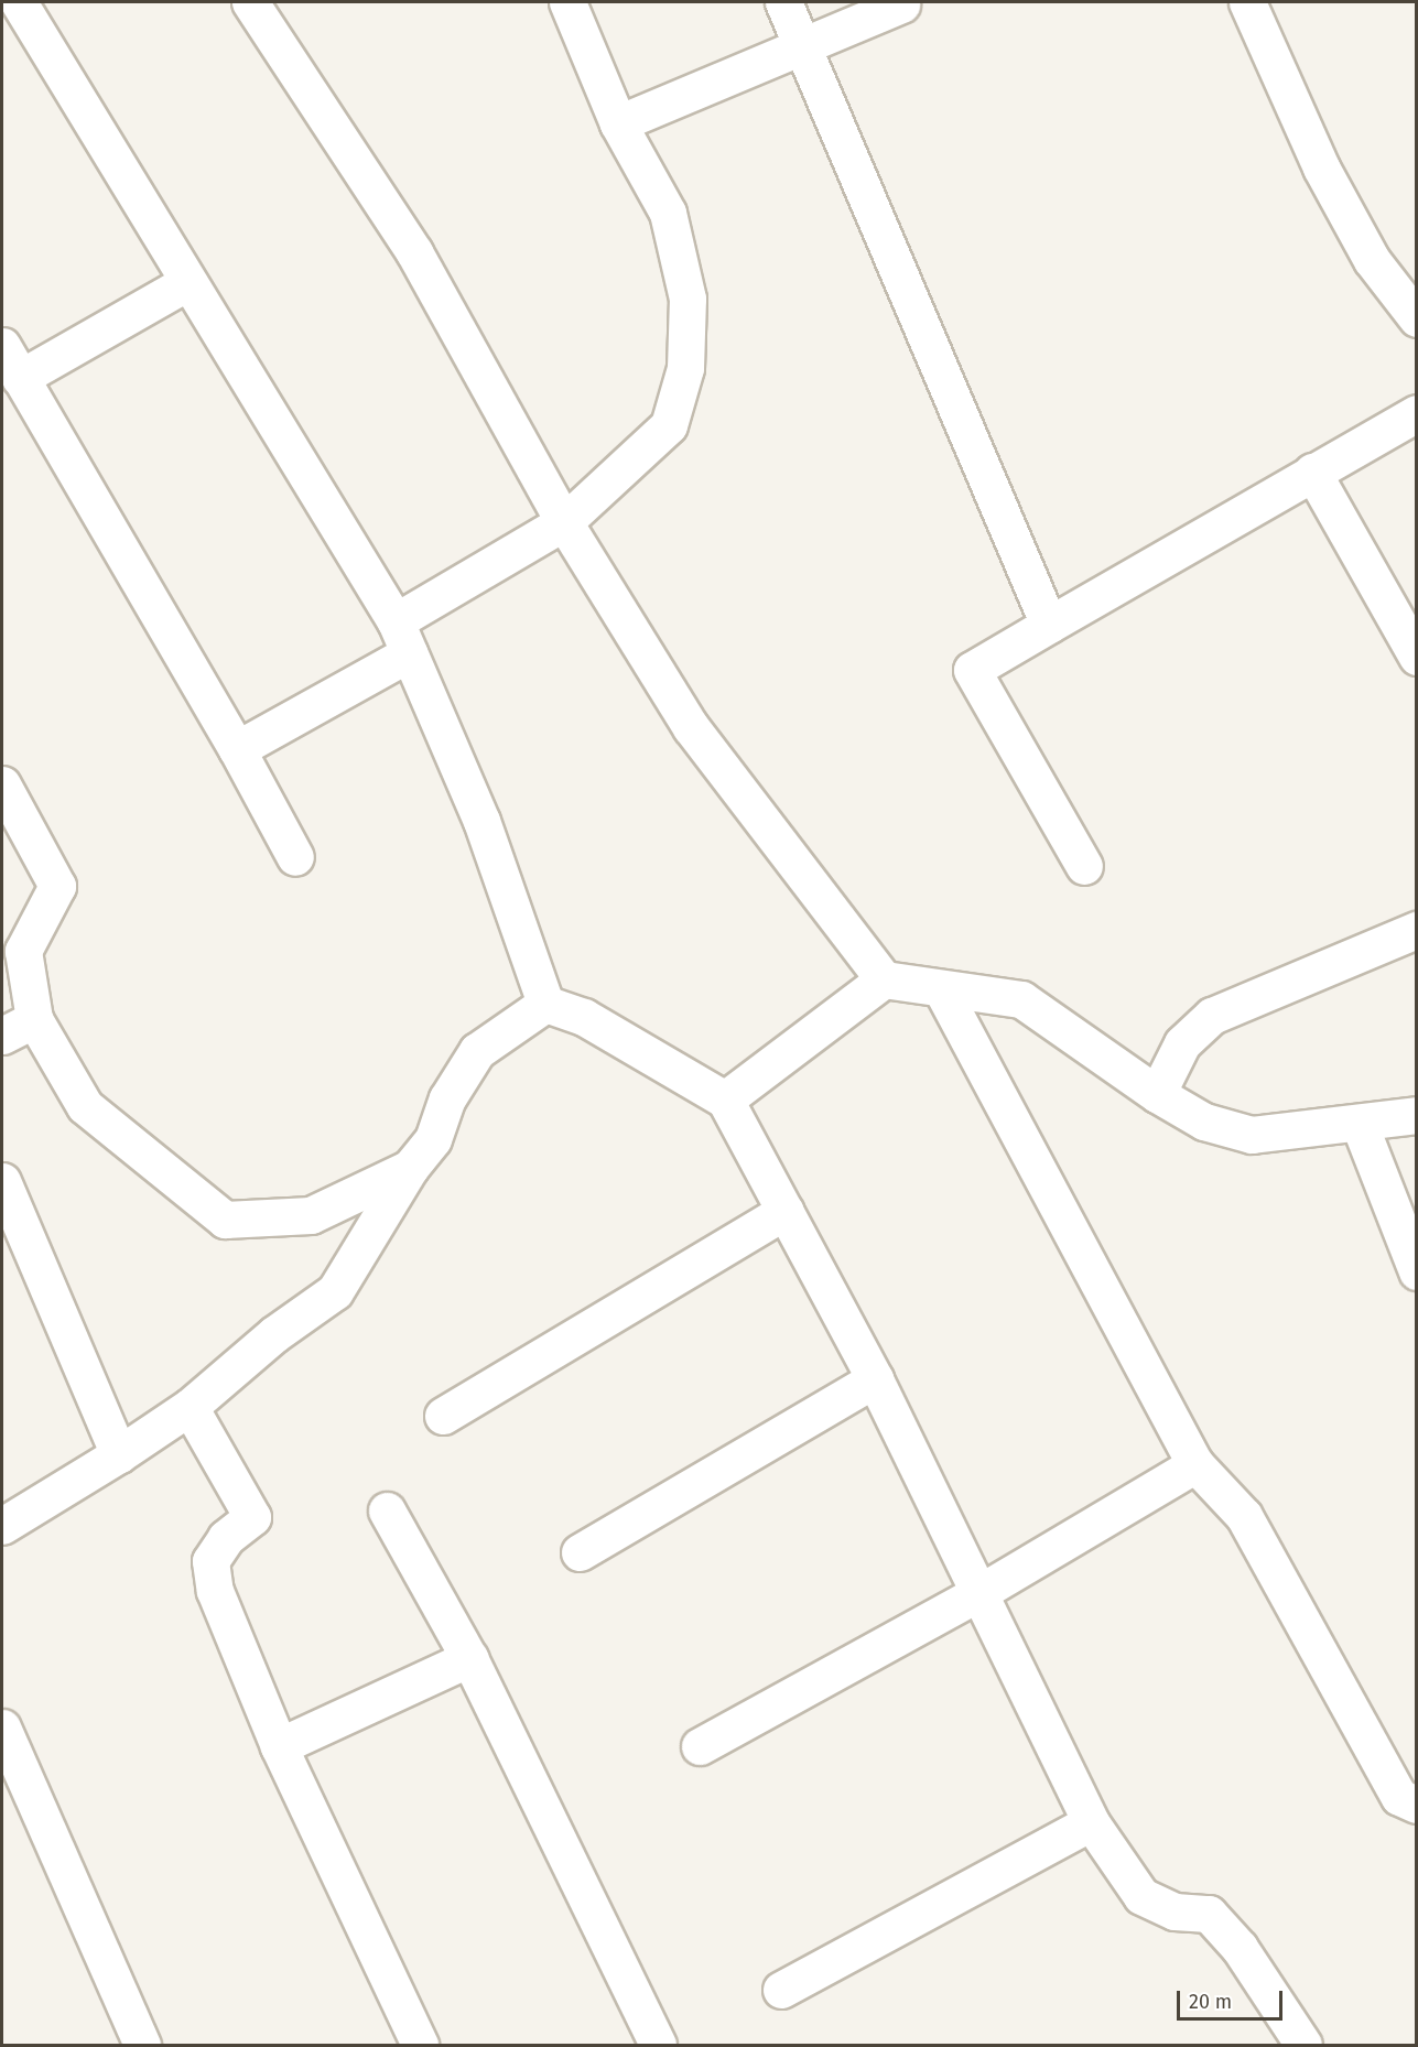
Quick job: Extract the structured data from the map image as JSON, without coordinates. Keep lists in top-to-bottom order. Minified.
{"scale_bar":"20 m"}
